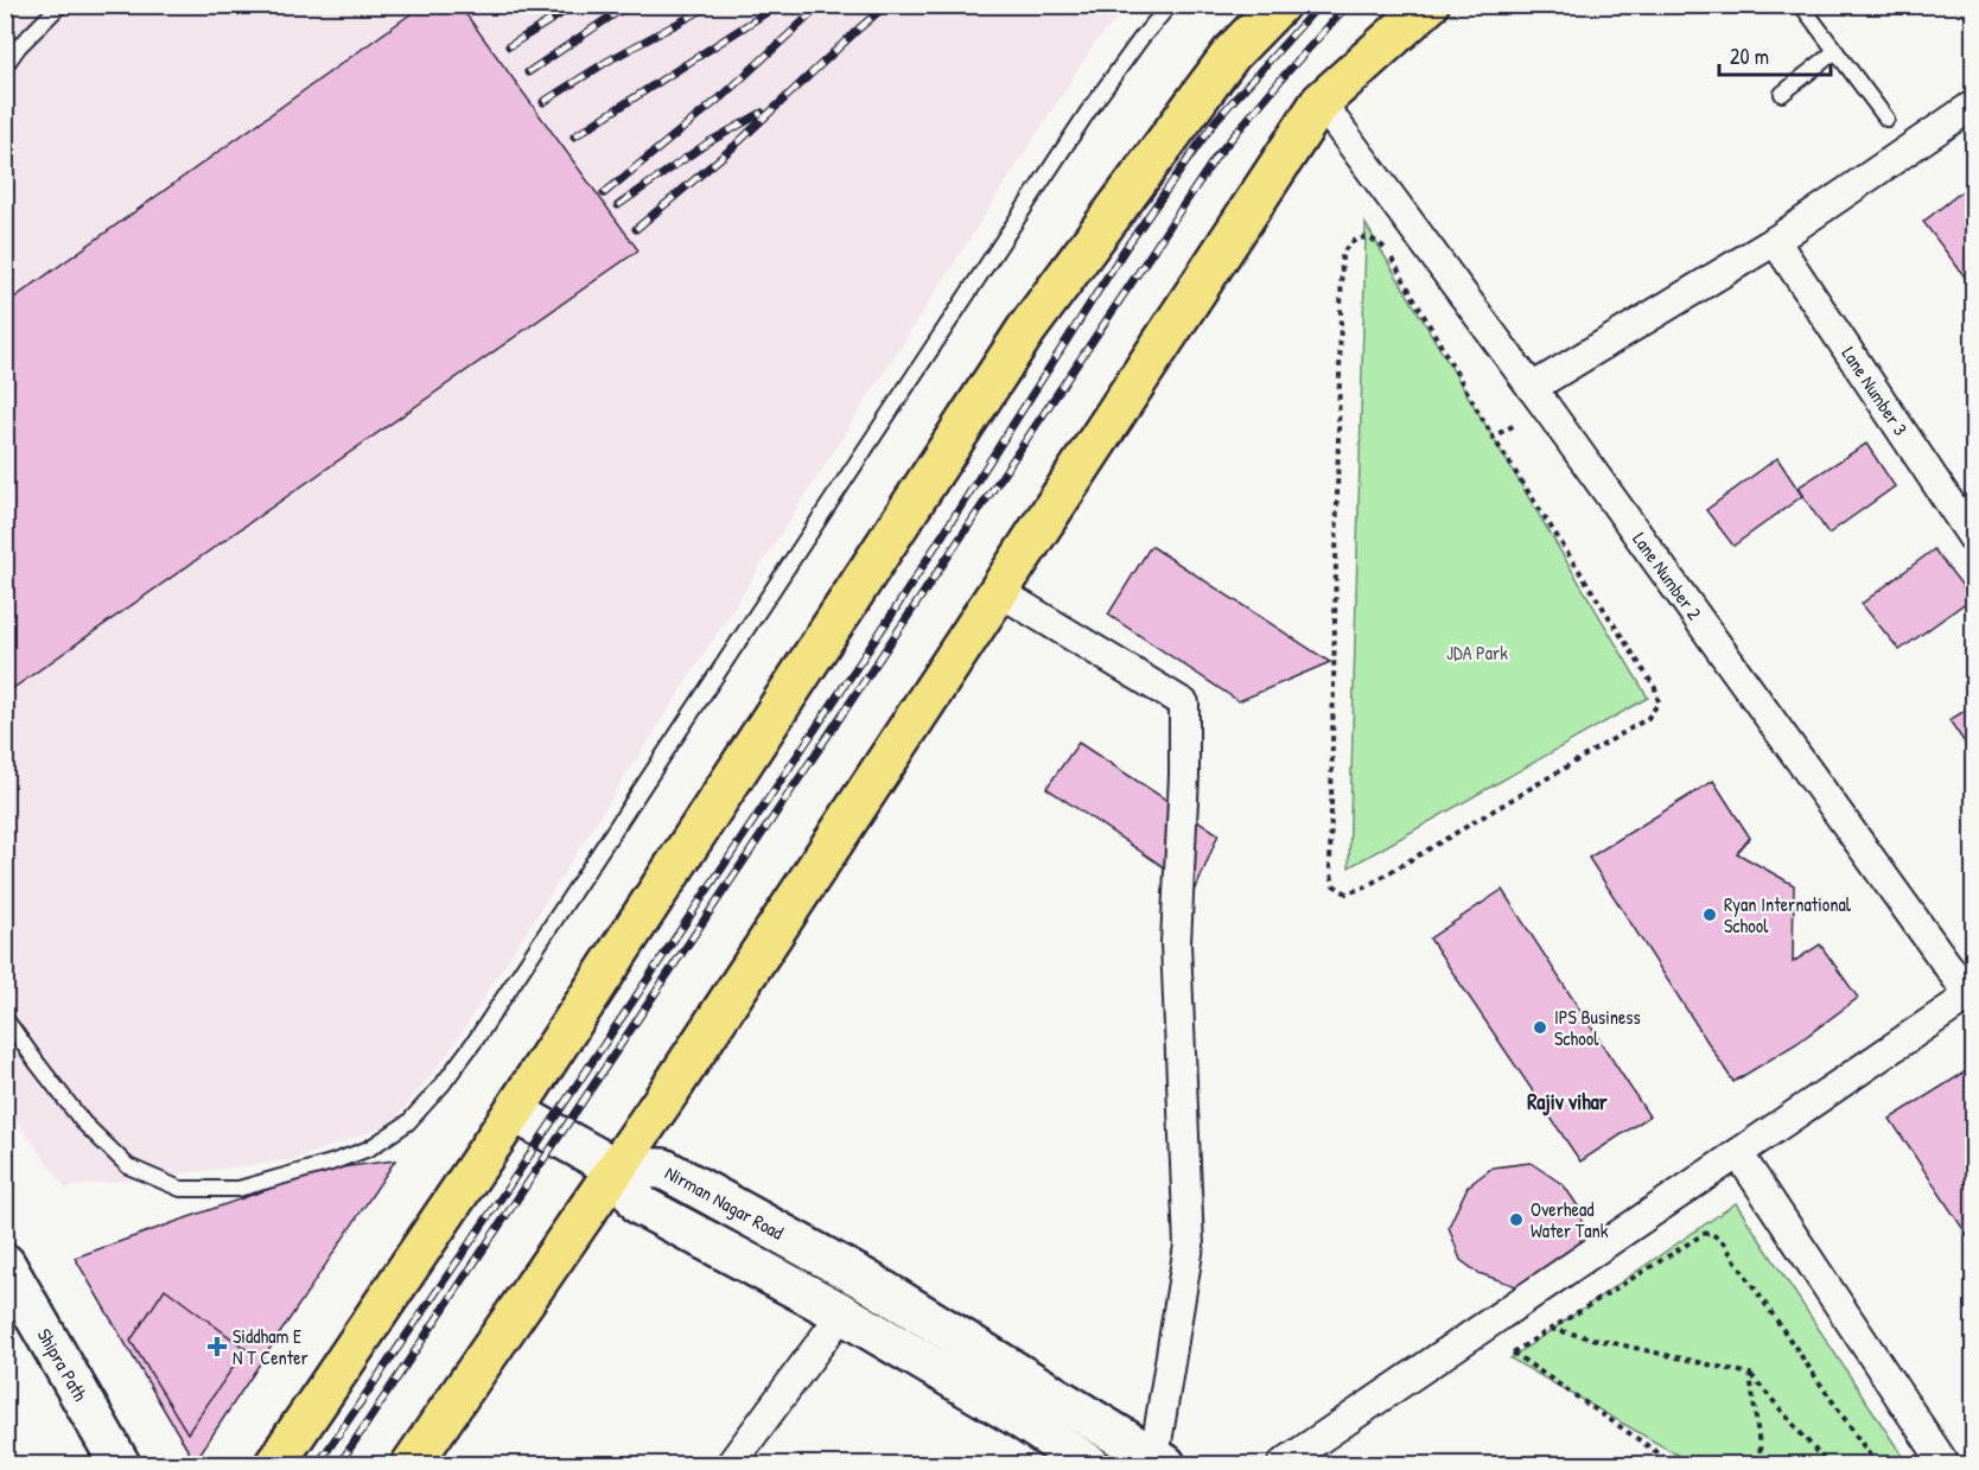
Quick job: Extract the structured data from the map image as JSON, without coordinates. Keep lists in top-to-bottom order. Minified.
{"streets":{"street":["Lane Number 3","Lane Number 2","Nirman Nagar Road","Shipra Path"]},"districts":["Rajiv vihar"],"parks":["JDA Park"],"places":{"other":["Ryan International School","IPS Business School","Overhead Water Tank"],"health":["Siddham E N T Center"]},"scale_bar":"20 m"}
